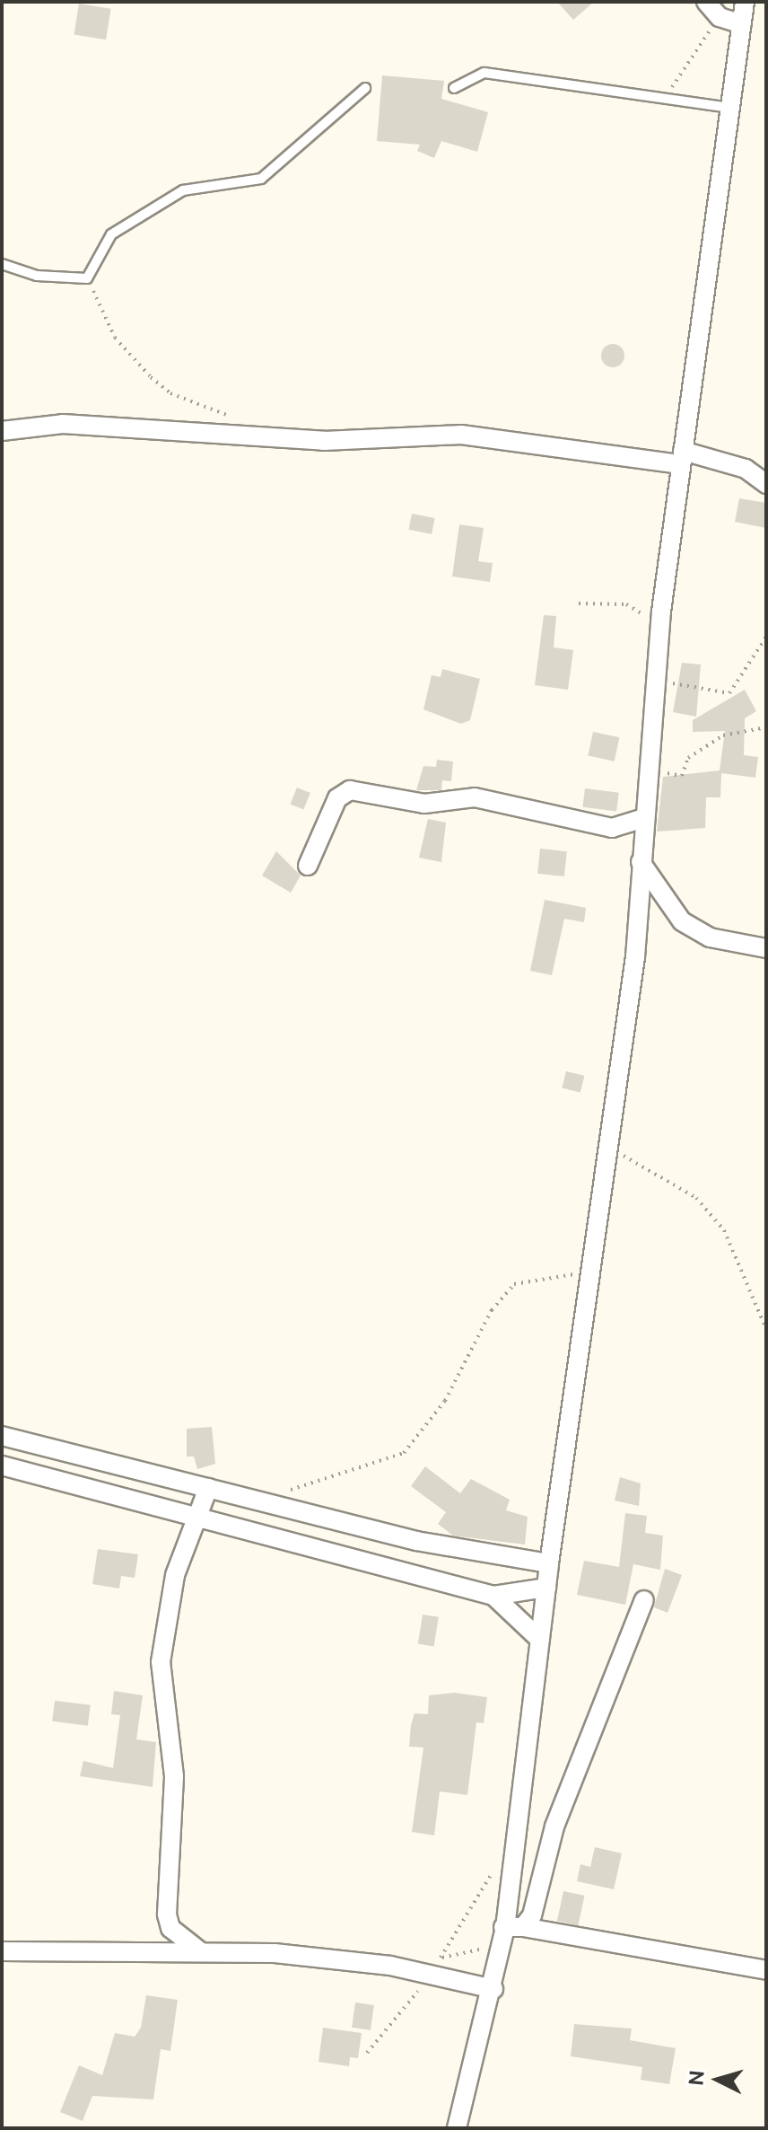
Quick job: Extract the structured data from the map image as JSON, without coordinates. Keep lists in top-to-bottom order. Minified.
{"north":"left"}
